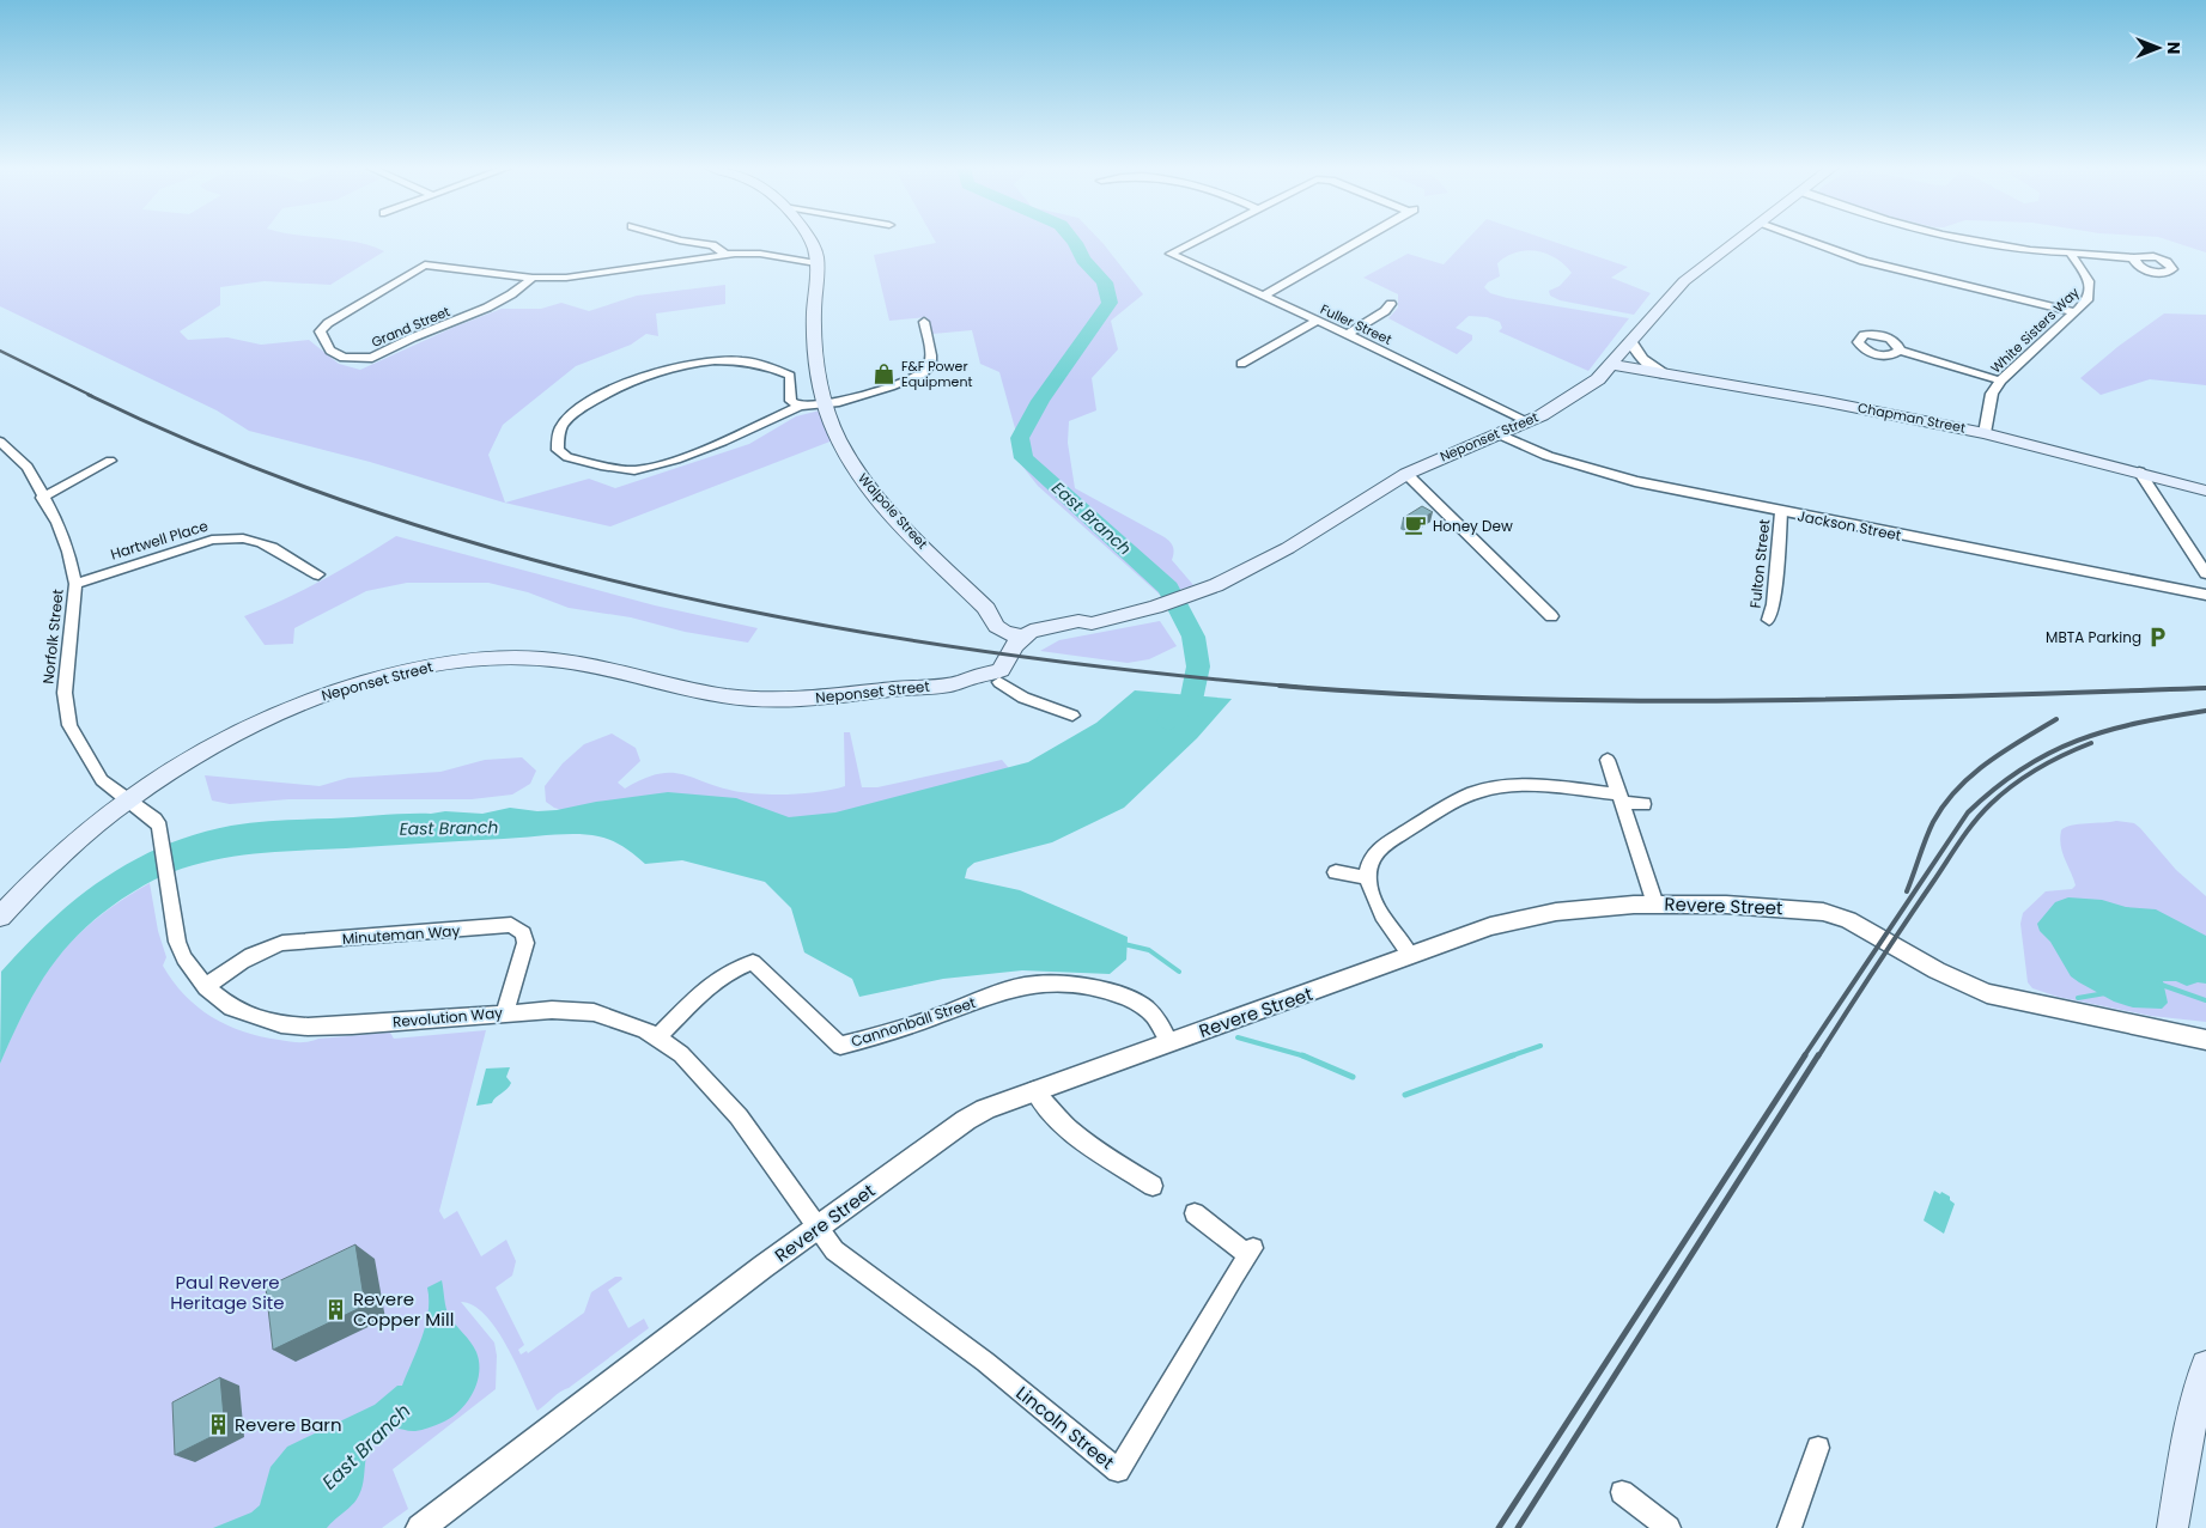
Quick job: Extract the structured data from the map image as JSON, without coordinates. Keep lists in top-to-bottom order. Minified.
{"streets":{"main road":["Chapman Street","Neponset Street","Walpole Street"],"street":["Fuller Street","Grand Street","White Sisters Way","Jackson Street","Hartwell Place","Fulton Street","Norfolk Street","Revere Street","Minuteman Way","Revolution Way","Cannonball Street","Lincoln Street"]},"crossings":[["Fuller Street","Neponset Street"],["Grand Street","Walpole Street"],["White Sisters Way","Chapman Street"],["Chapman Street","Neponset Street"],["Neponset Street","Walpole Street"],["Neponset Street","Jackson Street"],["Neponset Street","Norfolk Street"],["Neponset Street","Revolution Way"],["Jackson Street","Fulton Street"],["Hartwell Place","Norfolk Street"],["Norfolk Street","Revolution Way"],["Revere Street","Revolution Way"],["Revere Street","Cannonball Street"],["Revere Street","Lincoln Street"],["Minuteman Way","Revolution Way"],["Revolution Way","Cannonball Street"],["Revolution Way","Lincoln Street"]],"water":["East Branch"],"parks":["Paul Revere Heritage Site"],"places":{"shop":["F&F Power Equipment"],"cafe":["Honey Dew"],"parking":["MBTA Parking"],"building":["Revere Copper Mill","Revere Barn"]},"north":"right"}
